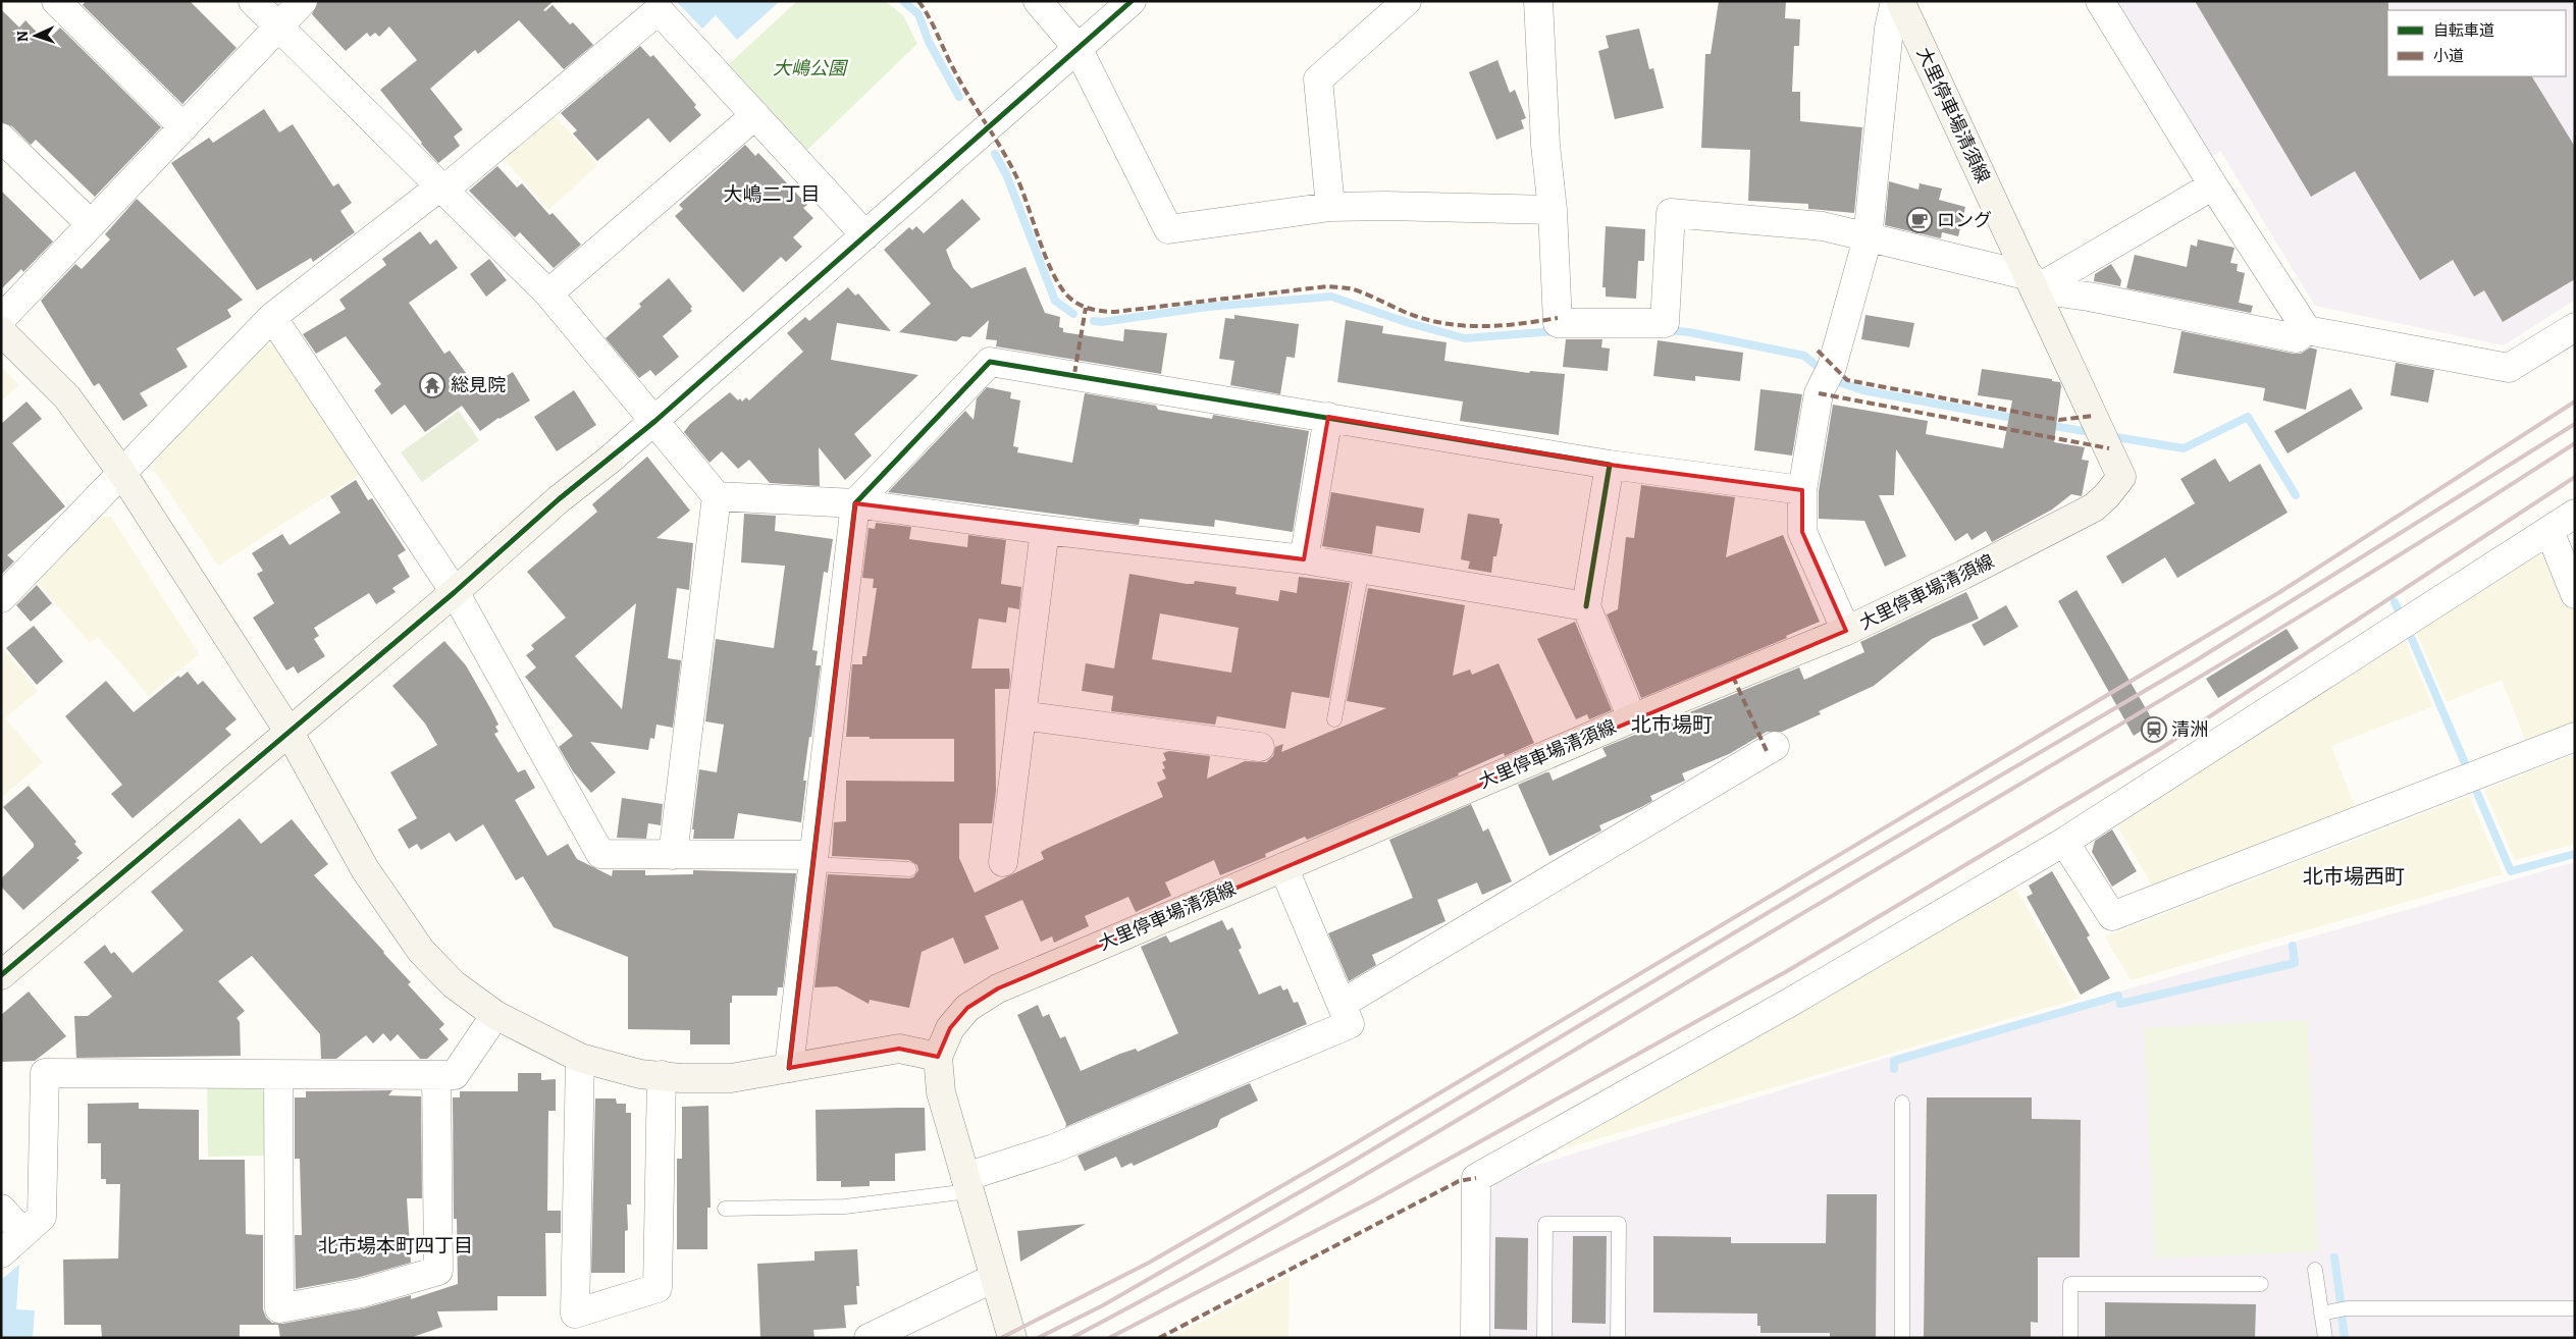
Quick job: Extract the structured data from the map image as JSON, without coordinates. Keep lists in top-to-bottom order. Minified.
{"streets":{"main road":["大里停車場清須線"]},"districts":["大嶋二丁目","北市場町","北市場西町","北市場本町四丁目"],"parks":["大嶋公園"],"places":{"cafe":["ロング"],"temple":["総見院"],"station":["清洲"]},"legend":["自転車道","小道"],"north":"left"}
